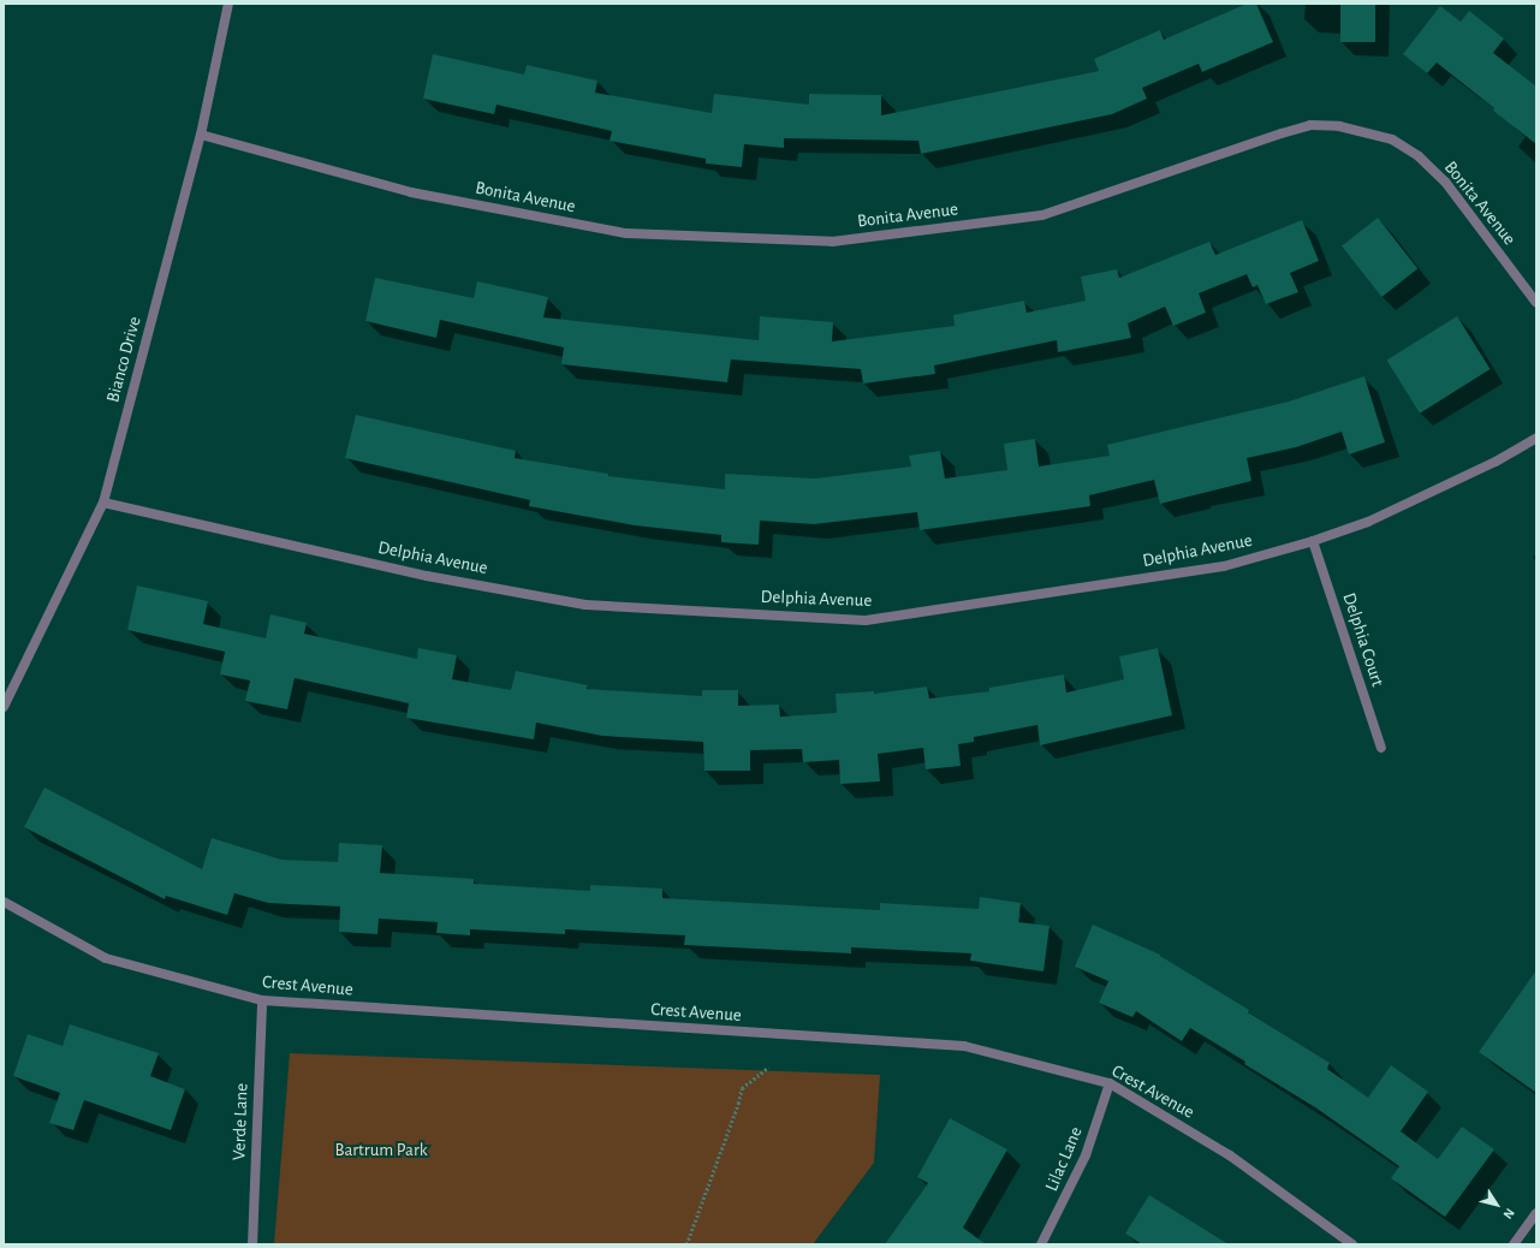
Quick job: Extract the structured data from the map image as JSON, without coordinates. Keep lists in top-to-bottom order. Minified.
{"streets":{"street":["Bonita Avenue","Bianco Drive","Delphia Avenue","Delphia Court","Crest Avenue","Verde Lane","Lilac Lane"]},"crossings":[["Bonita Avenue","Bianco Drive"],["Bianco Drive","Delphia Avenue"],["Delphia Avenue","Delphia Court"],["Crest Avenue","Verde Lane"],["Crest Avenue","Lilac Lane"]],"parks":["Bartrum Park"],"north":"bottom right"}
